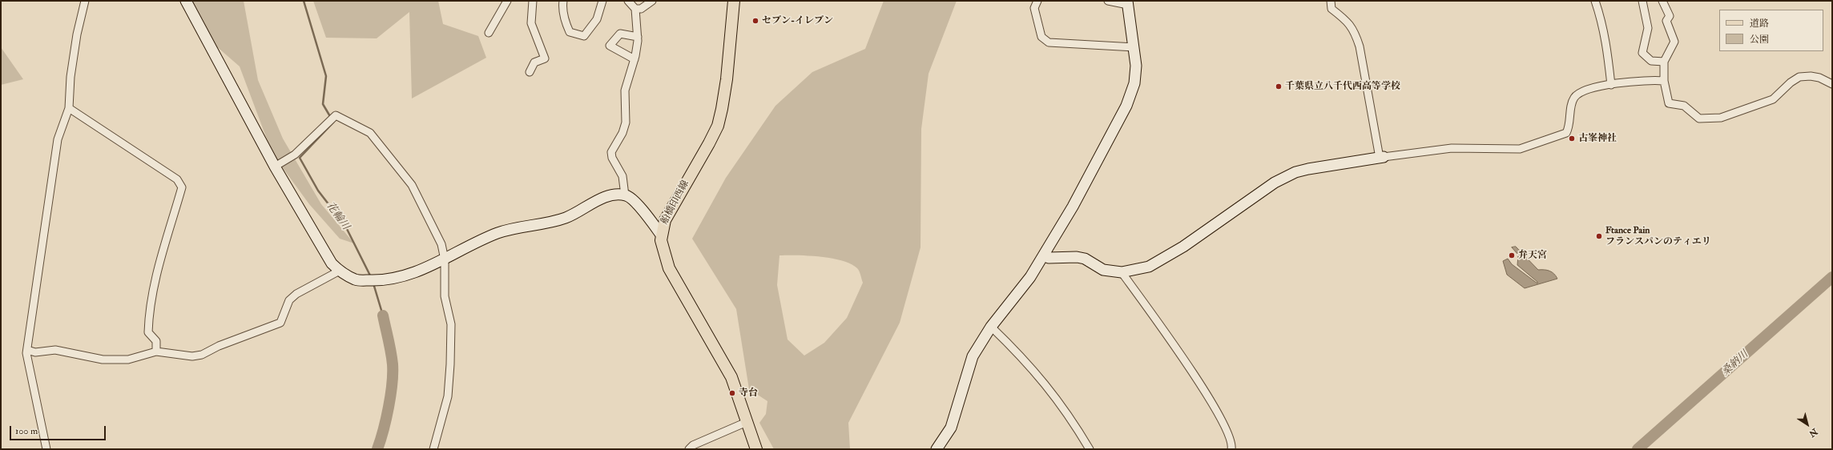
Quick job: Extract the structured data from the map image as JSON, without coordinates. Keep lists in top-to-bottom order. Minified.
{"streets":{"main road":["船橋印西線"]},"water":["花輪川","桑納川"],"places":["セブン-イレブン","千葉県立八千代西高等学校","古峯神社","Ftance Pain フランスパンのティエリ","弁天宮","寺台"],"legend":["道路","公園"],"scale_bar":"100 m","north":"bottom right"}
